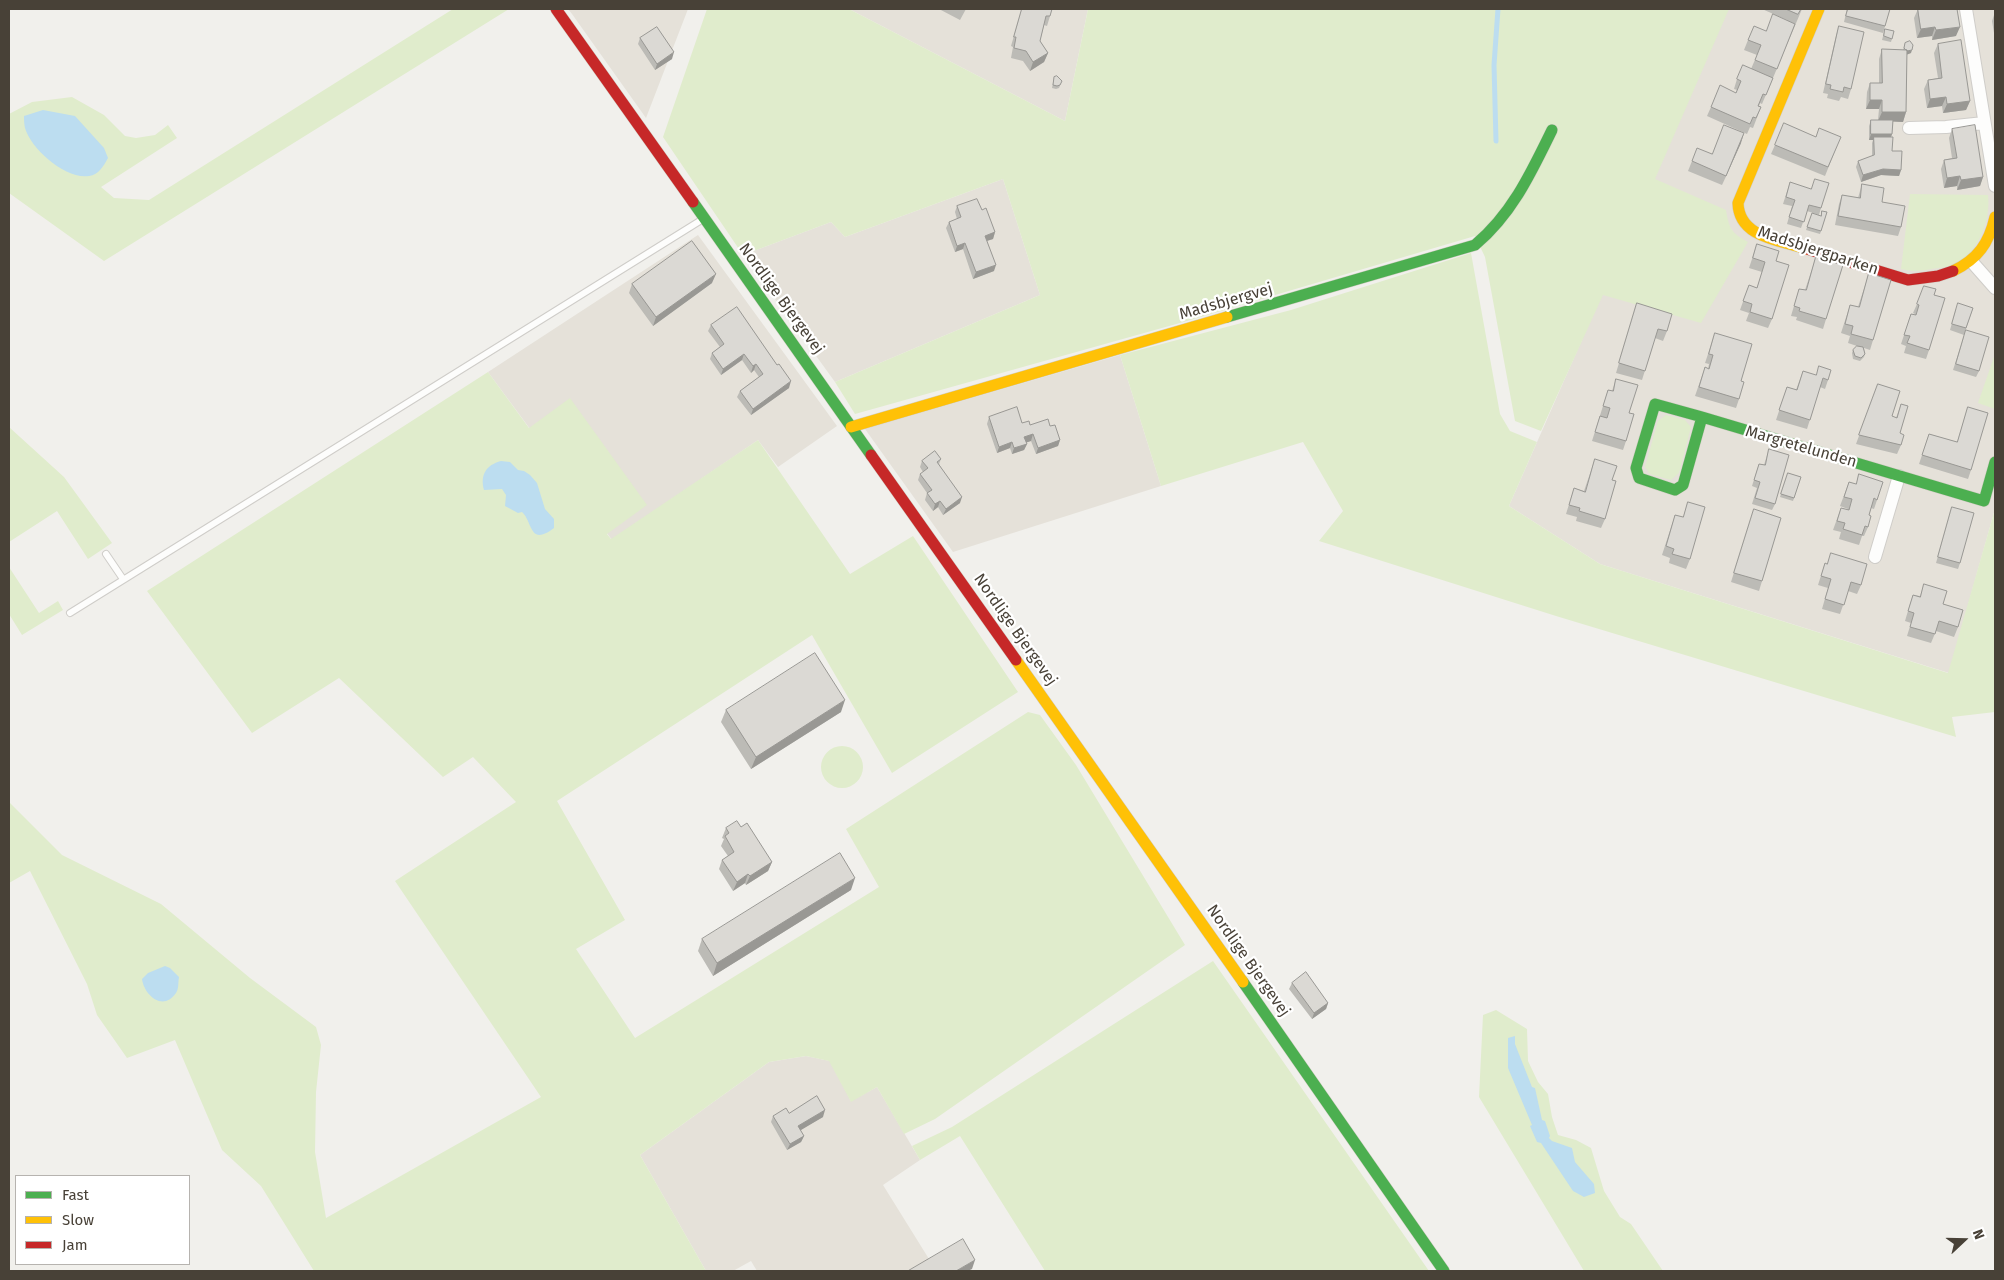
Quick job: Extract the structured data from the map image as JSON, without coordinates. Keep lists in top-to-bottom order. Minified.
{"streets":{"street":["Madsbjergparken","Nordlige Bjergevej","Madsbjergvej","Margretelunden"]},"crossings":[["Nordlige Bjergevej","Madsbjergvej"]],"legend":["Fast","Slow","Jam"],"north":"right"}
